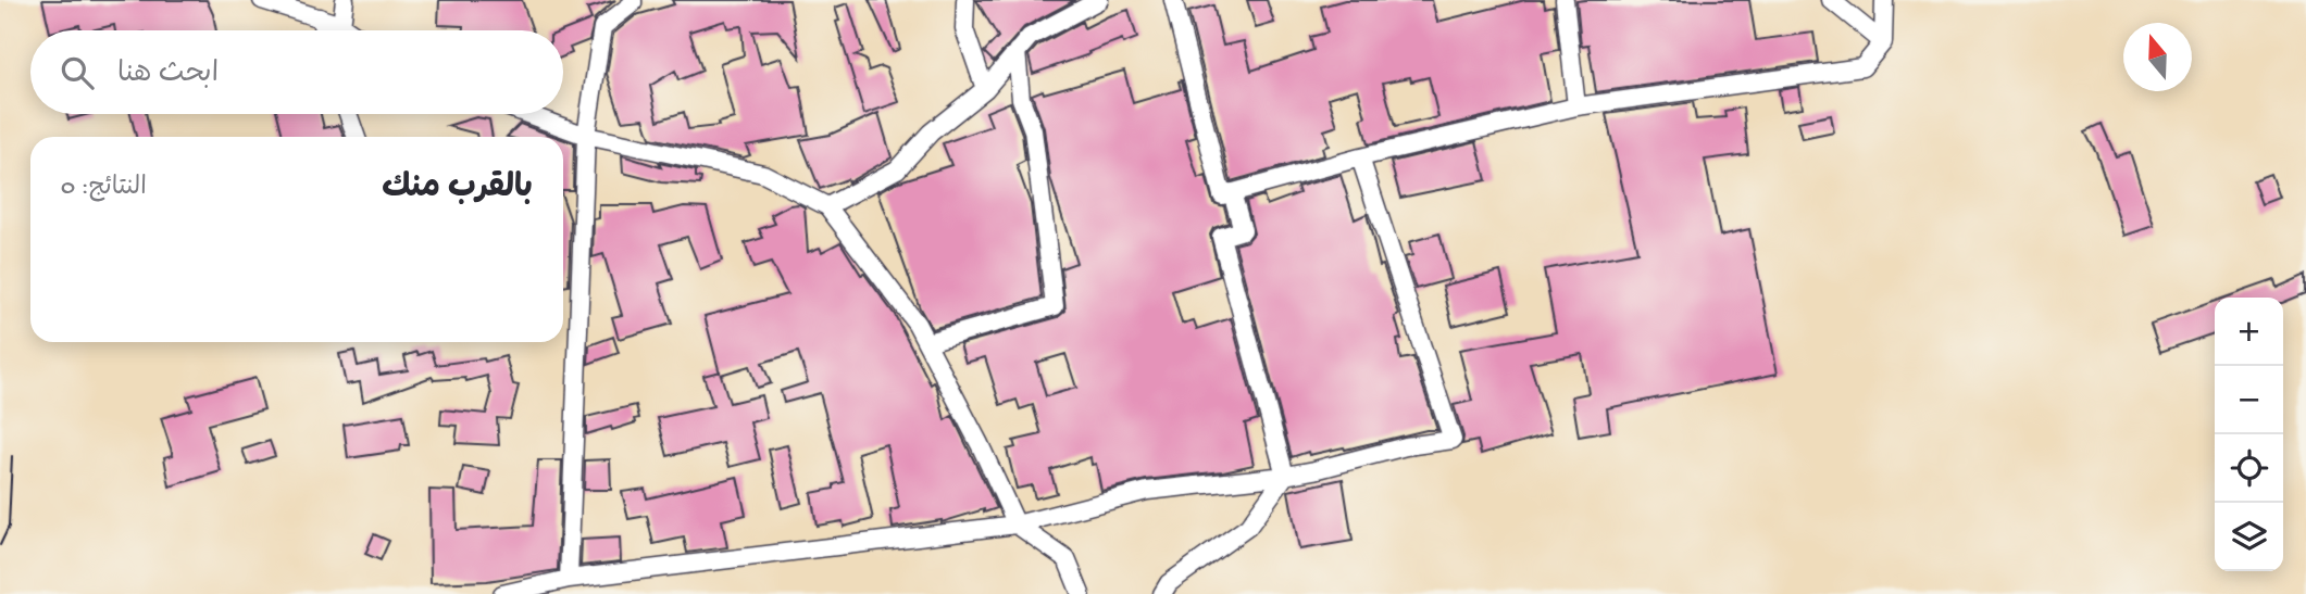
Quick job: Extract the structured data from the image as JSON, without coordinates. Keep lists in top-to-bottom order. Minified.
{"north":"top","page":{"search":"ابحث هنا","heading":["بالقرب منك","النتائج: 0"],"map_buttons":["+","−"]}}
